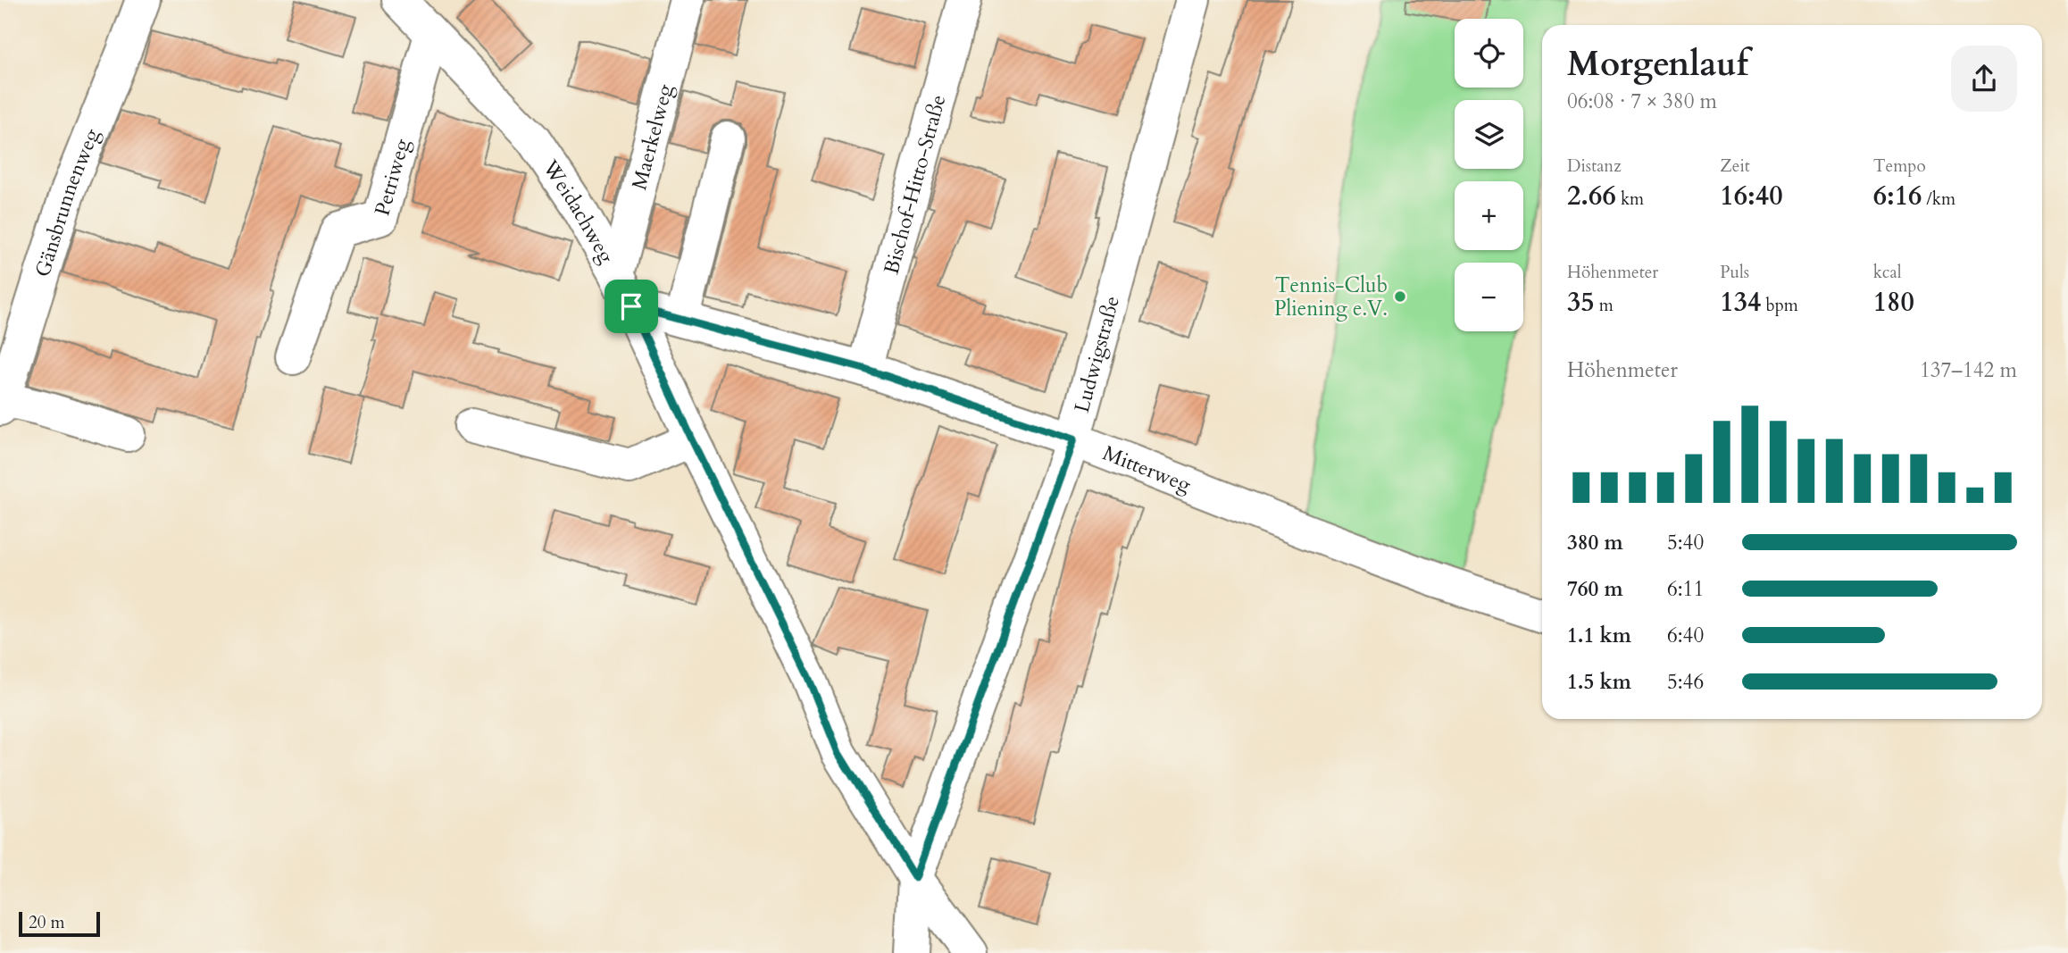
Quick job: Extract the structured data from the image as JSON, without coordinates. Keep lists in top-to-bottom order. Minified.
{"streets":{"street":["Maerkelweg","Petriweg","Bischof-Hitto-Straße","Gänsbrunnenweg","Weidachweg","Ludwigstraße","Mitterweg"]},"crossings":[["Maerkelweg","Weidachweg"],["Petriweg","Weidachweg"],["Bischof-Hitto-Straße","Mitterweg"],["Weidachweg","Ludwigstraße"],["Weidachweg","Mitterweg"],["Ludwigstraße","Mitterweg"]],"places":["Tennis-Club Pliening e.V."],"scale_bar":"20 m","page":{"map_buttons":["+","−"],"heading":["Morgenlauf","06:08 · 7 × 380 m"],"stats":[["Distanz","2.66 km"],["Zeit","16:40"],["Tempo","6:16 /km"],["Höhenmeter","35 m"],["Puls","134 bpm"],["kcal","180"]],"chart":["Höhenmeter","137–142 m"],"list":[{"name":"380 m","note":"5:40"},{"name":"760 m","note":"6:11"},{"name":"1.1 km","note":"6:40"},{"name":"1.5 km","note":"5:46"}],"scale":"20 m"}}
